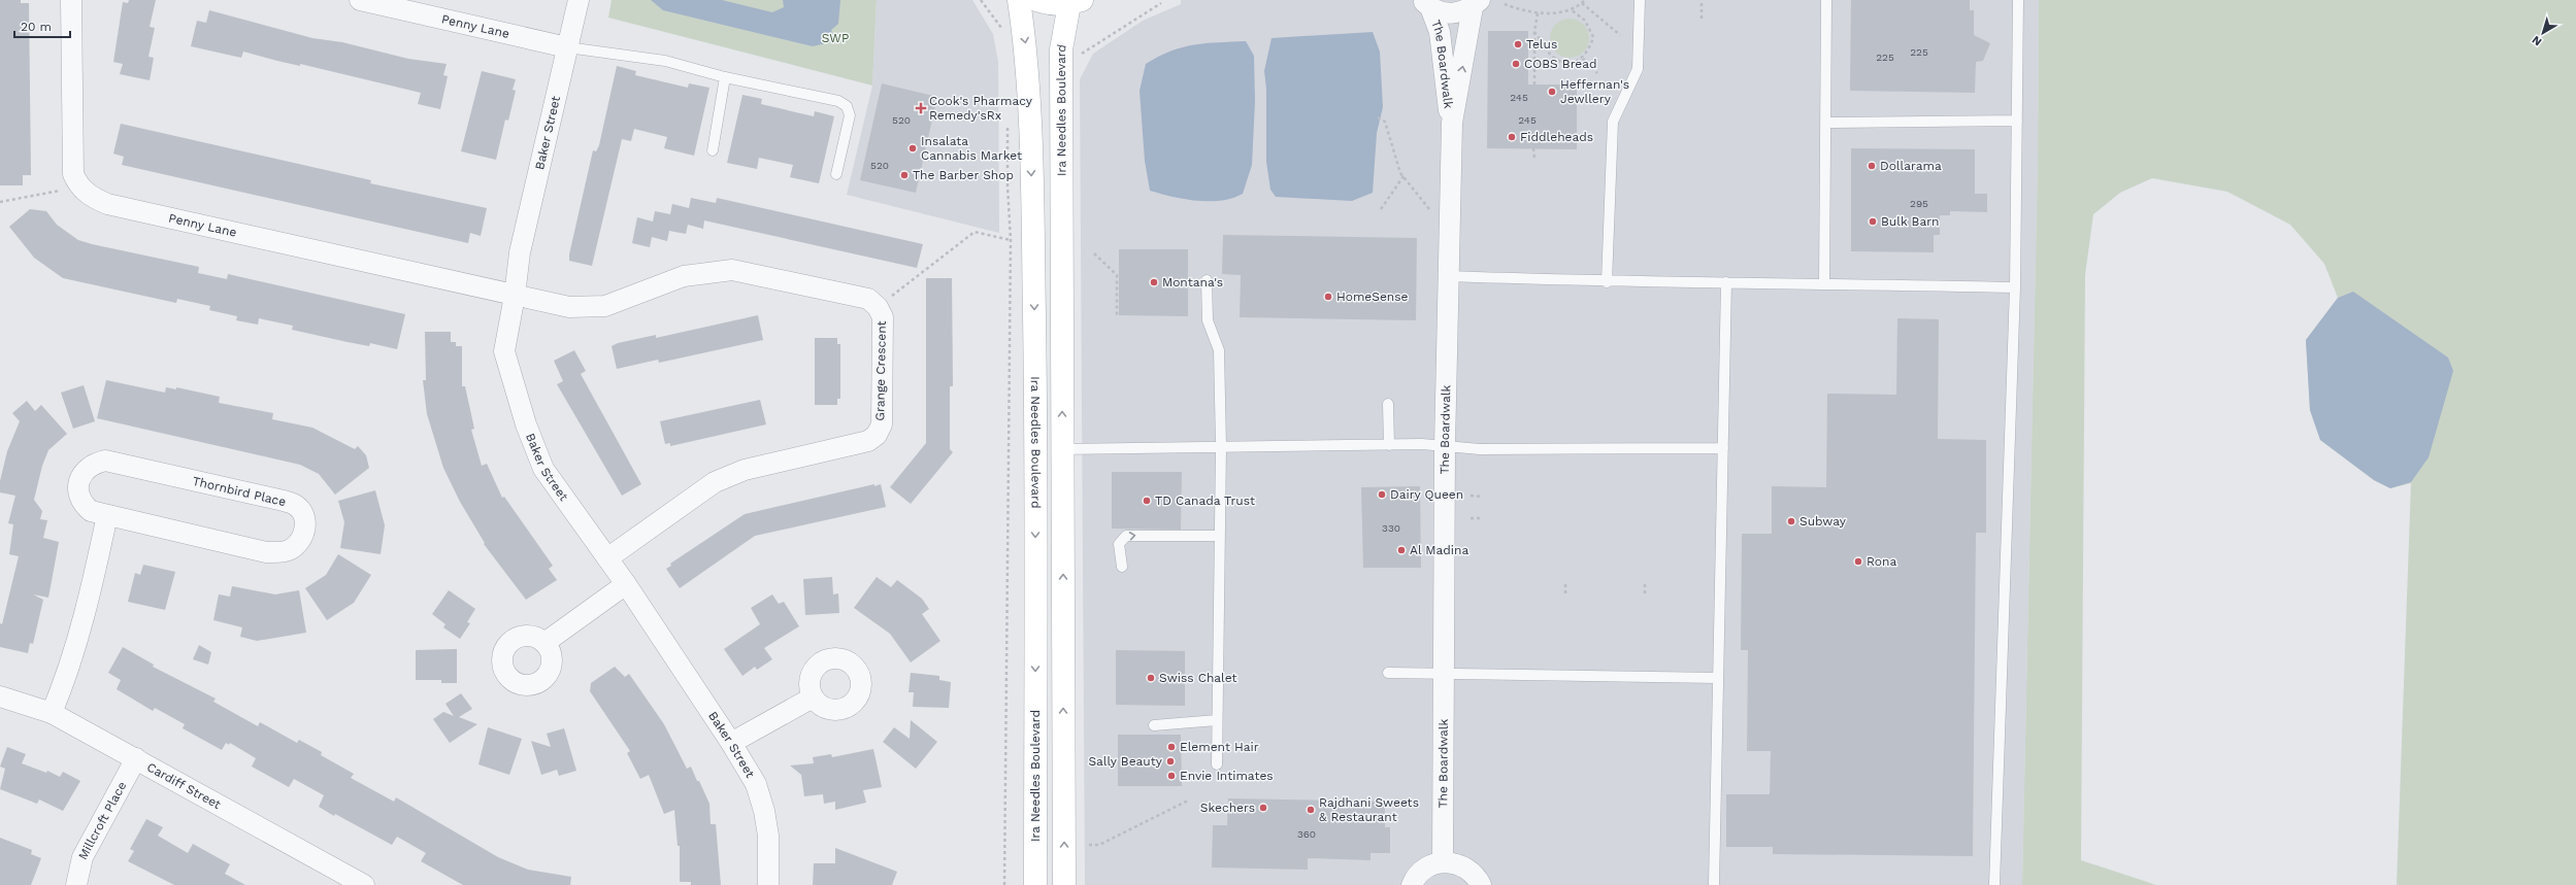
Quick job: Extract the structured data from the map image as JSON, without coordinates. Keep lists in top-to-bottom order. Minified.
{"streets":{"main road":["Ira Needles Boulevard"],"street":["Penny Lane","The Boardwalk","Baker Street","Grange Crescent","Thornbird Place","Cardiff Street","Millcroft Place"]},"crossings":[["Penny Lane","Baker Street"],["Penny Lane","Grange Crescent"],["Baker Street","Grange Crescent"],["Cardiff Street","Millcroft Place"]],"parks":["SWP"],"places":{"other":["Telus","COBS Bread","Heffernan's Jewllery","Fiddleheads","Insalata Cannabis Market","Dollarama","The Barber Shop","Bulk Barn","Montana's","HomeSense","Dairy Queen","TD Canada Trust","Subway","Al Madina","Rona","Swiss Chalet","Element Hair","Sally Beauty","Envie Intimates","Skechers","Rajdhani Sweets & Restaurant"],"health":["Cook's Pharmacy Remedy'sRx"]},"house_numbers":["225","225","245","520","245","520","295","330","360"],"scale_bar":"20 m","north":"bottom left"}
